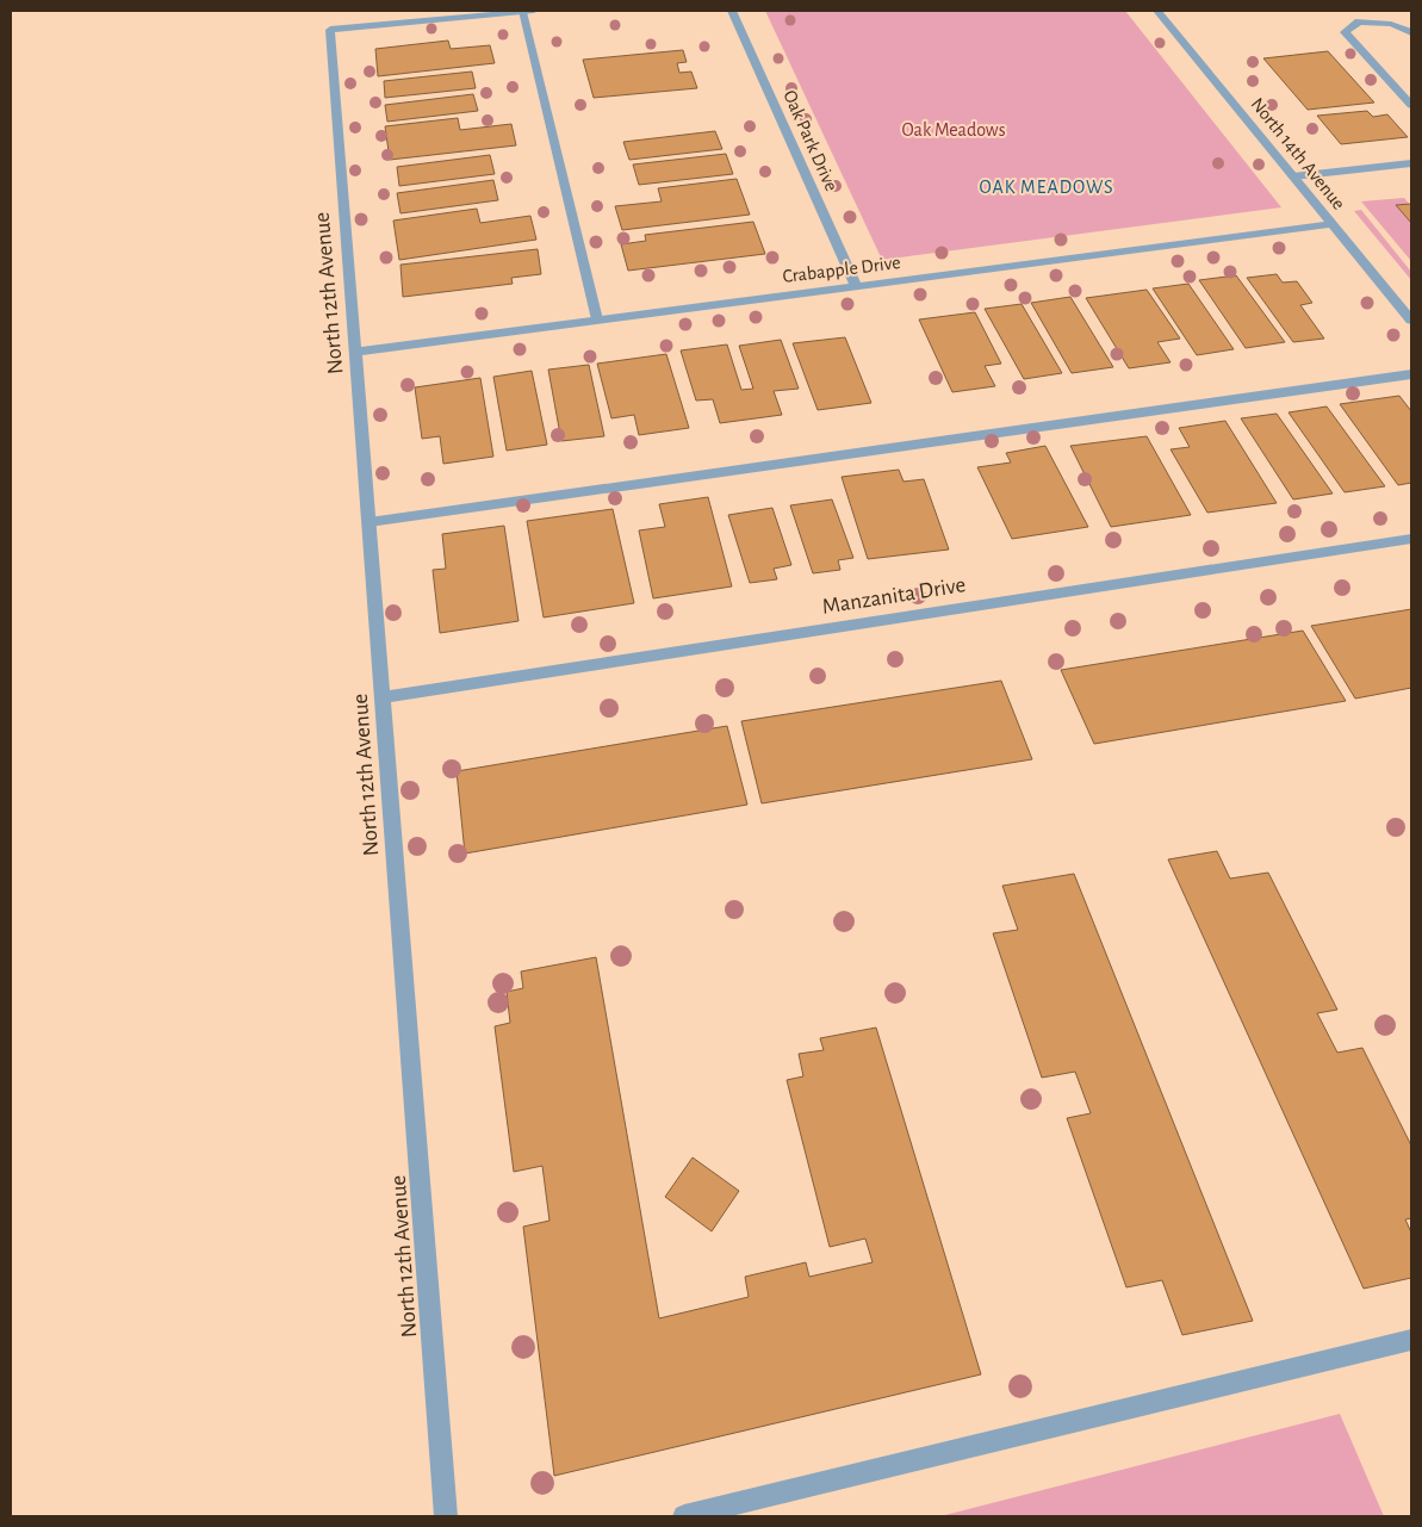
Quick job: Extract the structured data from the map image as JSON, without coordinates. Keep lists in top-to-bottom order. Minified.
{"streets":{"street":["Oak Park Drive","North 14th Avenue","Crabapple Drive","North 12th Avenue","Manzanita Drive"]},"crossings":[["Oak Park Drive","Crabapple Drive"],["North 14th Avenue","Crabapple Drive"],["Crabapple Drive","North 12th Avenue"],["North 12th Avenue","Manzanita Drive"]],"districts":["OAK MEADOWS"],"parks":["Oak Meadows"]}
